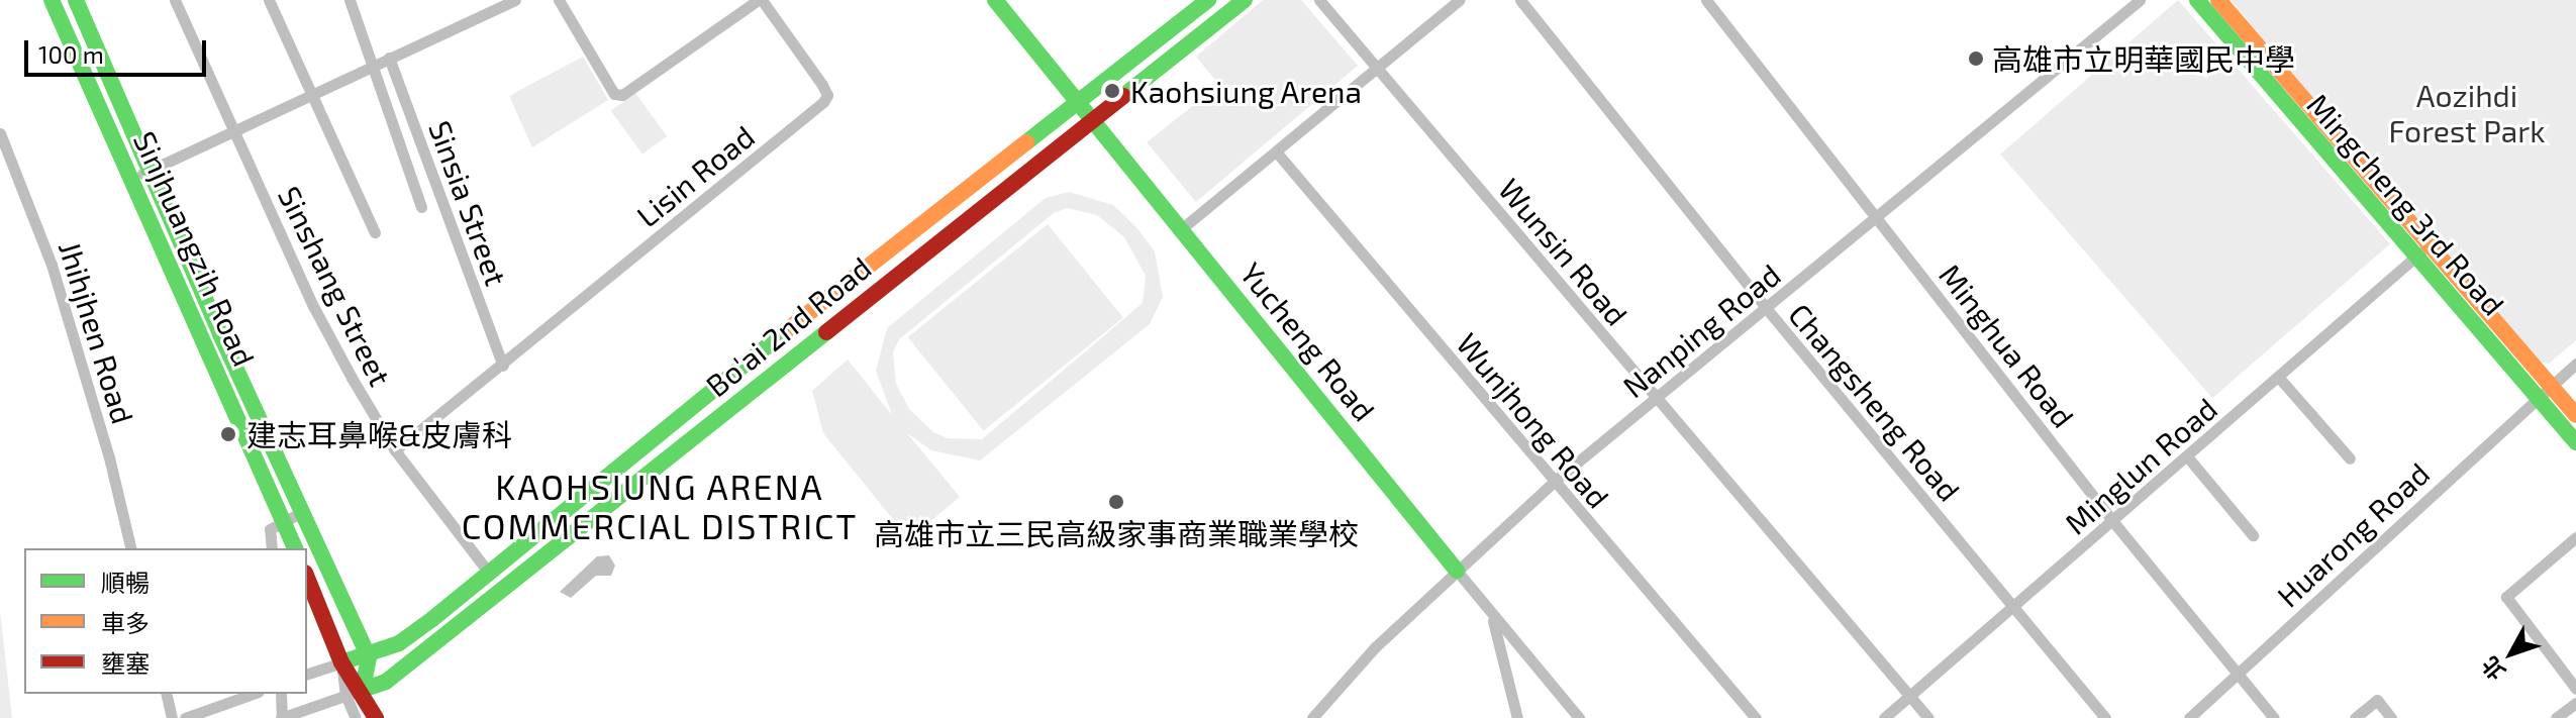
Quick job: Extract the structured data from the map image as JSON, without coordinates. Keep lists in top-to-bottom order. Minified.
{"streets":{"street":["Lisin Road","Sinsia Street","Mingcheng 3rd Road","Sinjhuangzih Road","Wunsin Road","Sinshang Street","Bo'ai 2nd Road","Nanping Road","Jhihjhen Road","Yucheng Road","Minghua Road","Changsheng Road","Wunjhong Road","Minglun Road","Huarong Road"]},"crossings":[["Lisin Road","Sinsia Street"],["Mingcheng 3rd Road","Minglun Road"],["Mingcheng 3rd Road","Huarong Road"],["Sinjhuangzih Road","Bo'ai 2nd Road"],["Wunsin Road","Nanping Road"],["Wunsin Road","Minglun Road"],["Sinshang Street","Bo'ai 2nd Road"],["Bo'ai 2nd Road","Yucheng Road"],["Nanping Road","Yucheng Road"],["Nanping Road","Minghua Road"],["Nanping Road","Changsheng Road"],["Nanping Road","Wunjhong Road"],["Minghua Road","Minglun Road"],["Minghua Road","Huarong Road"],["Changsheng Road","Minglun Road"]],"districts":["KAOHSIUNG ARENA COMMERCIAL DISTRICT"],"parks":["Aozihdi Forest Park"],"places":["高雄市立明華國民中學","Kaohsiung Arena","建志耳鼻喉&皮膚科","高雄市立三民高級家事商業職業學校"],"legend":["順暢","車多","壅塞"],"scale_bar":"100 m","north":"bottom left"}
